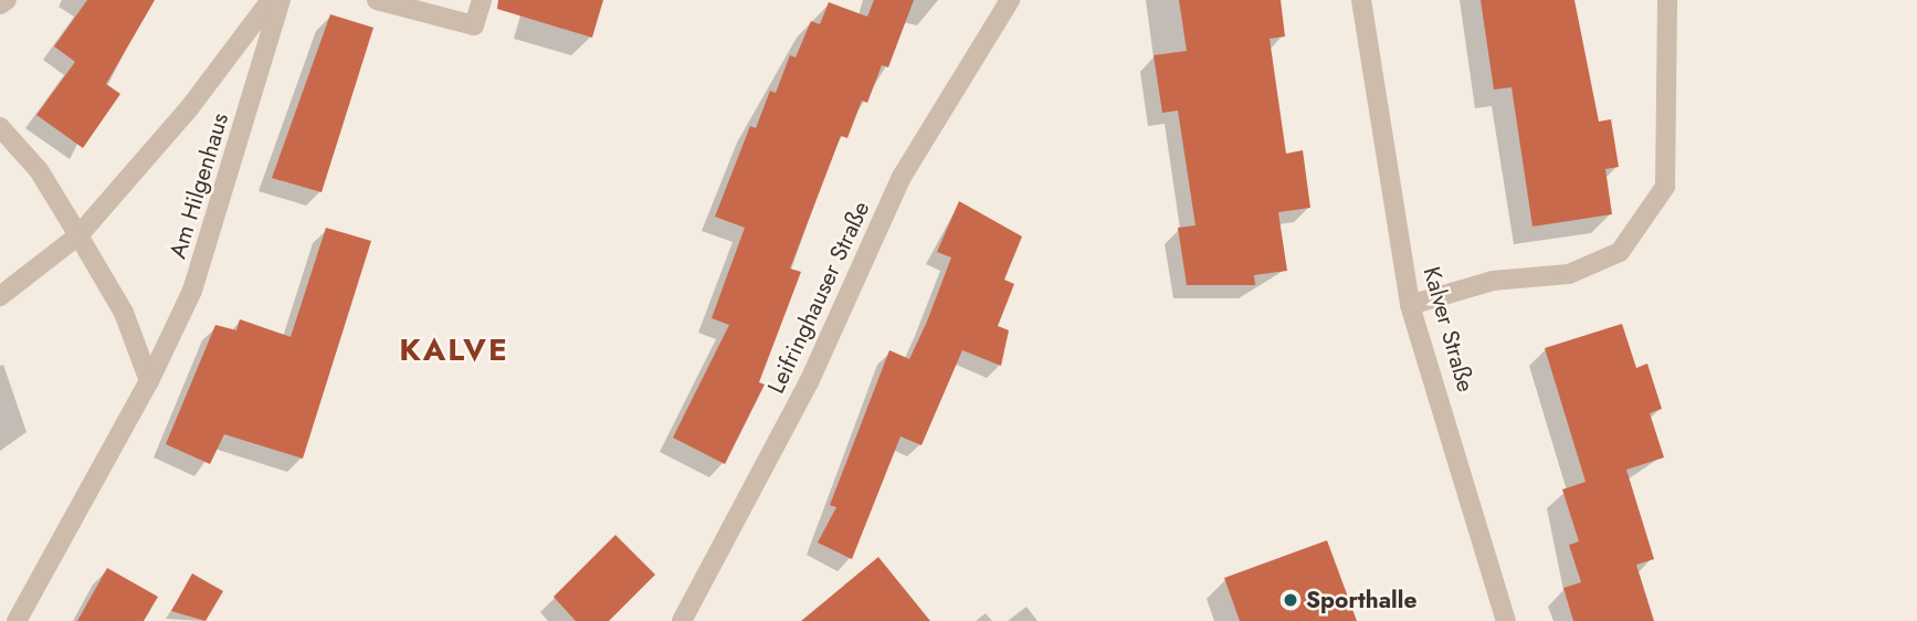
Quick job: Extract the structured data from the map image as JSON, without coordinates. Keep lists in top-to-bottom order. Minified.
{"streets":{"street":["Am Hilgenhaus","Leifringhauser Straße","Kalver Straße"]},"districts":["KALVE"],"places":["Sporthalle"]}
